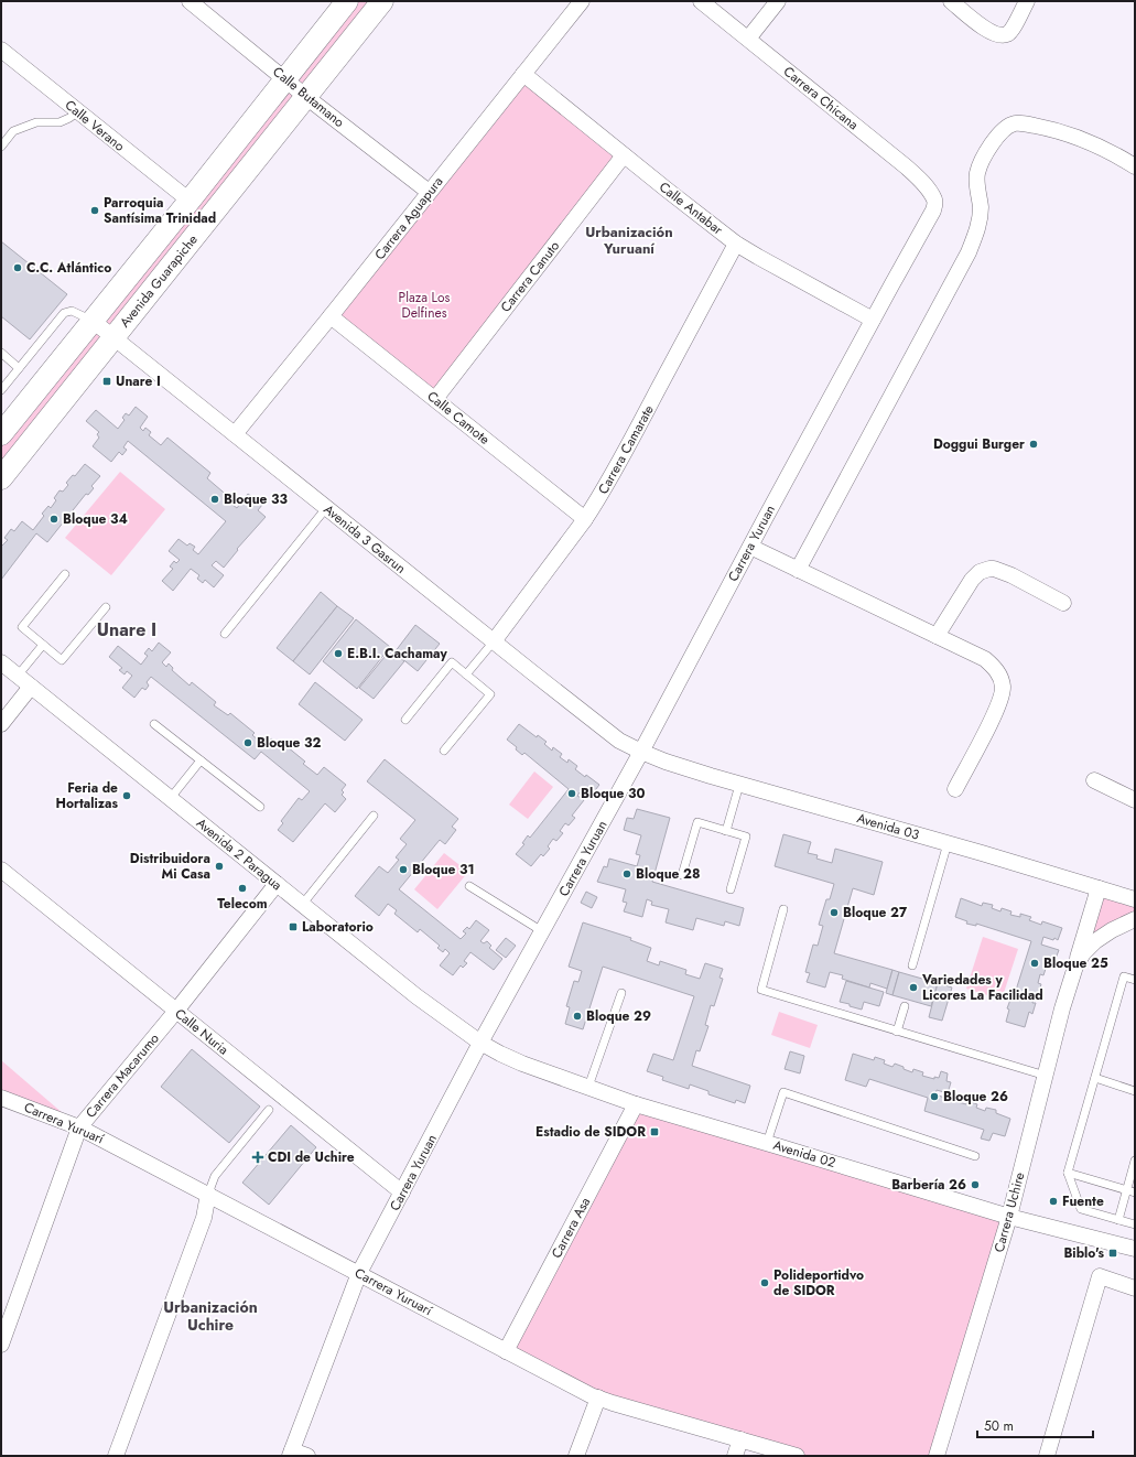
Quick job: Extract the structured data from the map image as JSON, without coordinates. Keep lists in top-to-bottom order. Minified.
{"streets":{"street":["Calle Butamano","Carrera Chicana","Calle Verano","Calle Antabar","Carrera Aguapura","Carrera Canuto","Avenida Guarapiche","Calle Camote","Carrera Camarate","Avenida 3 Gasrun","Carrera Yuruan","Avenida 03","Avenida 2 Paragua","Calle Nuria","Carrera Macarumo","Carrera Yuruarí","Avenida 02","Carrera Uchire","Carrera Asa"]},"crossings":[["Calle Butamano","Carrera Aguapura"],["Calle Butamano","Avenida Guarapiche"],["Carrera Chicana","Carrera Yuruan"],["Calle Verano","Avenida Guarapiche"],["Calle Antabar","Carrera Aguapura"],["Calle Antabar","Carrera Canuto"],["Calle Antabar","Carrera Camarate"],["Calle Antabar","Carrera Yuruan"],["Carrera Aguapura","Calle Camote"],["Carrera Aguapura","Avenida 3 Gasrun"],["Carrera Canuto","Calle Camote"],["Avenida Guarapiche","Avenida 3 Gasrun"],["Calle Camote","Carrera Camarate"],["Carrera Camarate","Avenida 3 Gasrun"],["Avenida 3 Gasrun","Carrera Yuruan"],["Avenida 3 Gasrun","Avenida 03"],["Carrera Yuruan","Avenida 03"],["Carrera Yuruan","Avenida 2 Paragua"],["Carrera Yuruan","Calle Nuria"],["Carrera Yuruan","Carrera Yuruarí"],["Carrera Yuruan","Avenida 02"],["Avenida 03","Carrera Uchire"],["Avenida 2 Paragua","Carrera Macarumo"],["Avenida 2 Paragua","Avenida 02"],["Calle Nuria","Carrera Macarumo"],["Carrera Macarumo","Carrera Yuruarí"],["Carrera Yuruarí","Carrera Asa"],["Avenida 02","Carrera Uchire"],["Avenida 02","Carrera Asa"]],"districts":["Urbanización Yuruaní","Unare I","Urbanización Uchire"],"parks":["Plaza Los Delfines"],"places":{"other":["Parroquia Santísima Trinidad","C.C. Atlántico","Doggui Burger","Bloque 33","Bloque 34","E.B.I. Cachamay","Bloque 32","Bloque 30","Feria de Hortalizas","Distribuidora Mi Casa","Bloque 31","Bloque 28","Telecom","Bloque 27","Bloque 25","Variedades y Licores La Facilidad","Bloque 29","Bloque 26","Barbería 26","Fuente","Polideportidvo de SIDOR"],"transit":["Unare I","Laboratorio","Estadio de SIDOR","Biblo's"],"health":["CDI de Uchire"]},"scale_bar":"50 m"}
